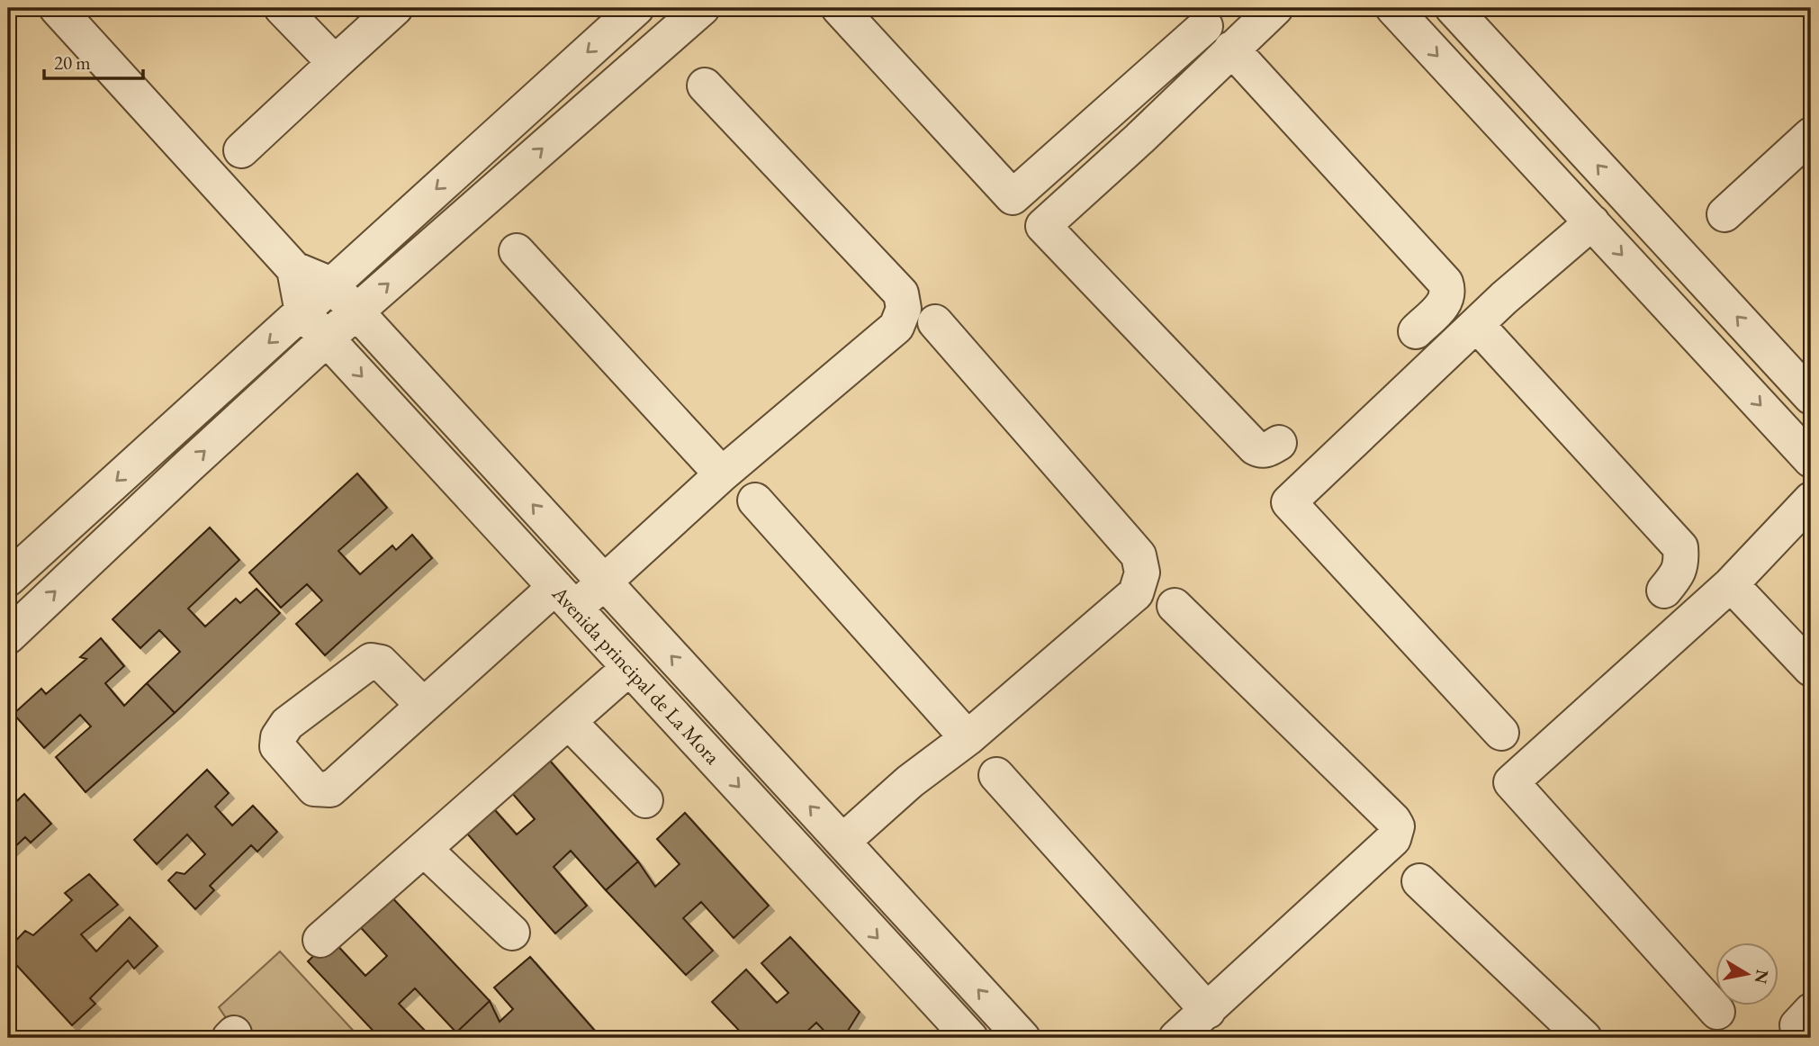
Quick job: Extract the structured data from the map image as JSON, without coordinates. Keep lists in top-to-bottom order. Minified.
{"streets":{"street":["Avenida principal de La Mora"]},"scale_bar":"20 m","north":"right"}
